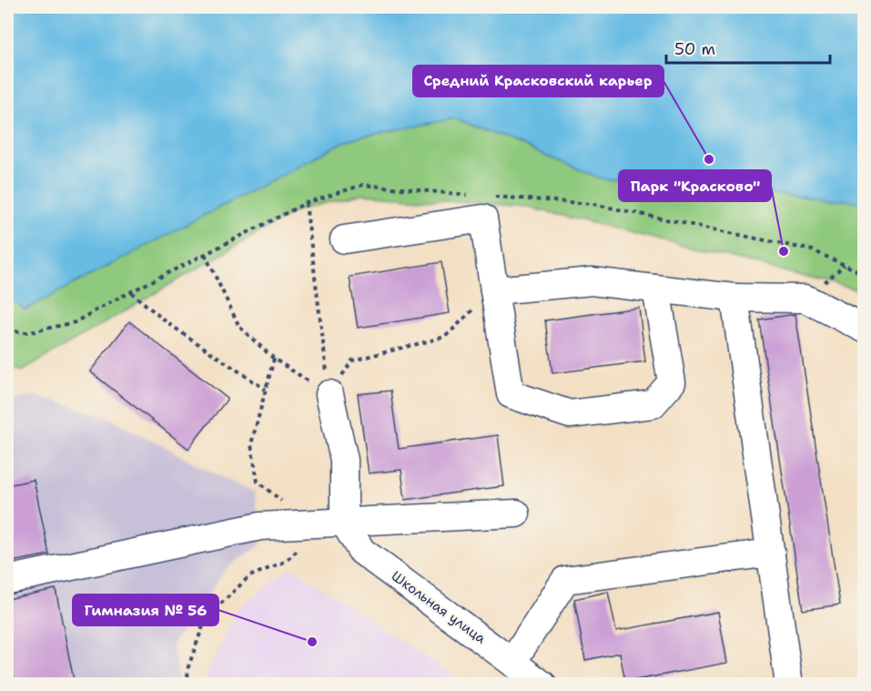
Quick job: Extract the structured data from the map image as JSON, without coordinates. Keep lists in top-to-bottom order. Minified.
{"streets":{"street":["Школьная улица"]},"places":["Средний Красковский карьер","Парк \"Красково\"","Гимназия № 56"],"scale_bar":"50 m"}
